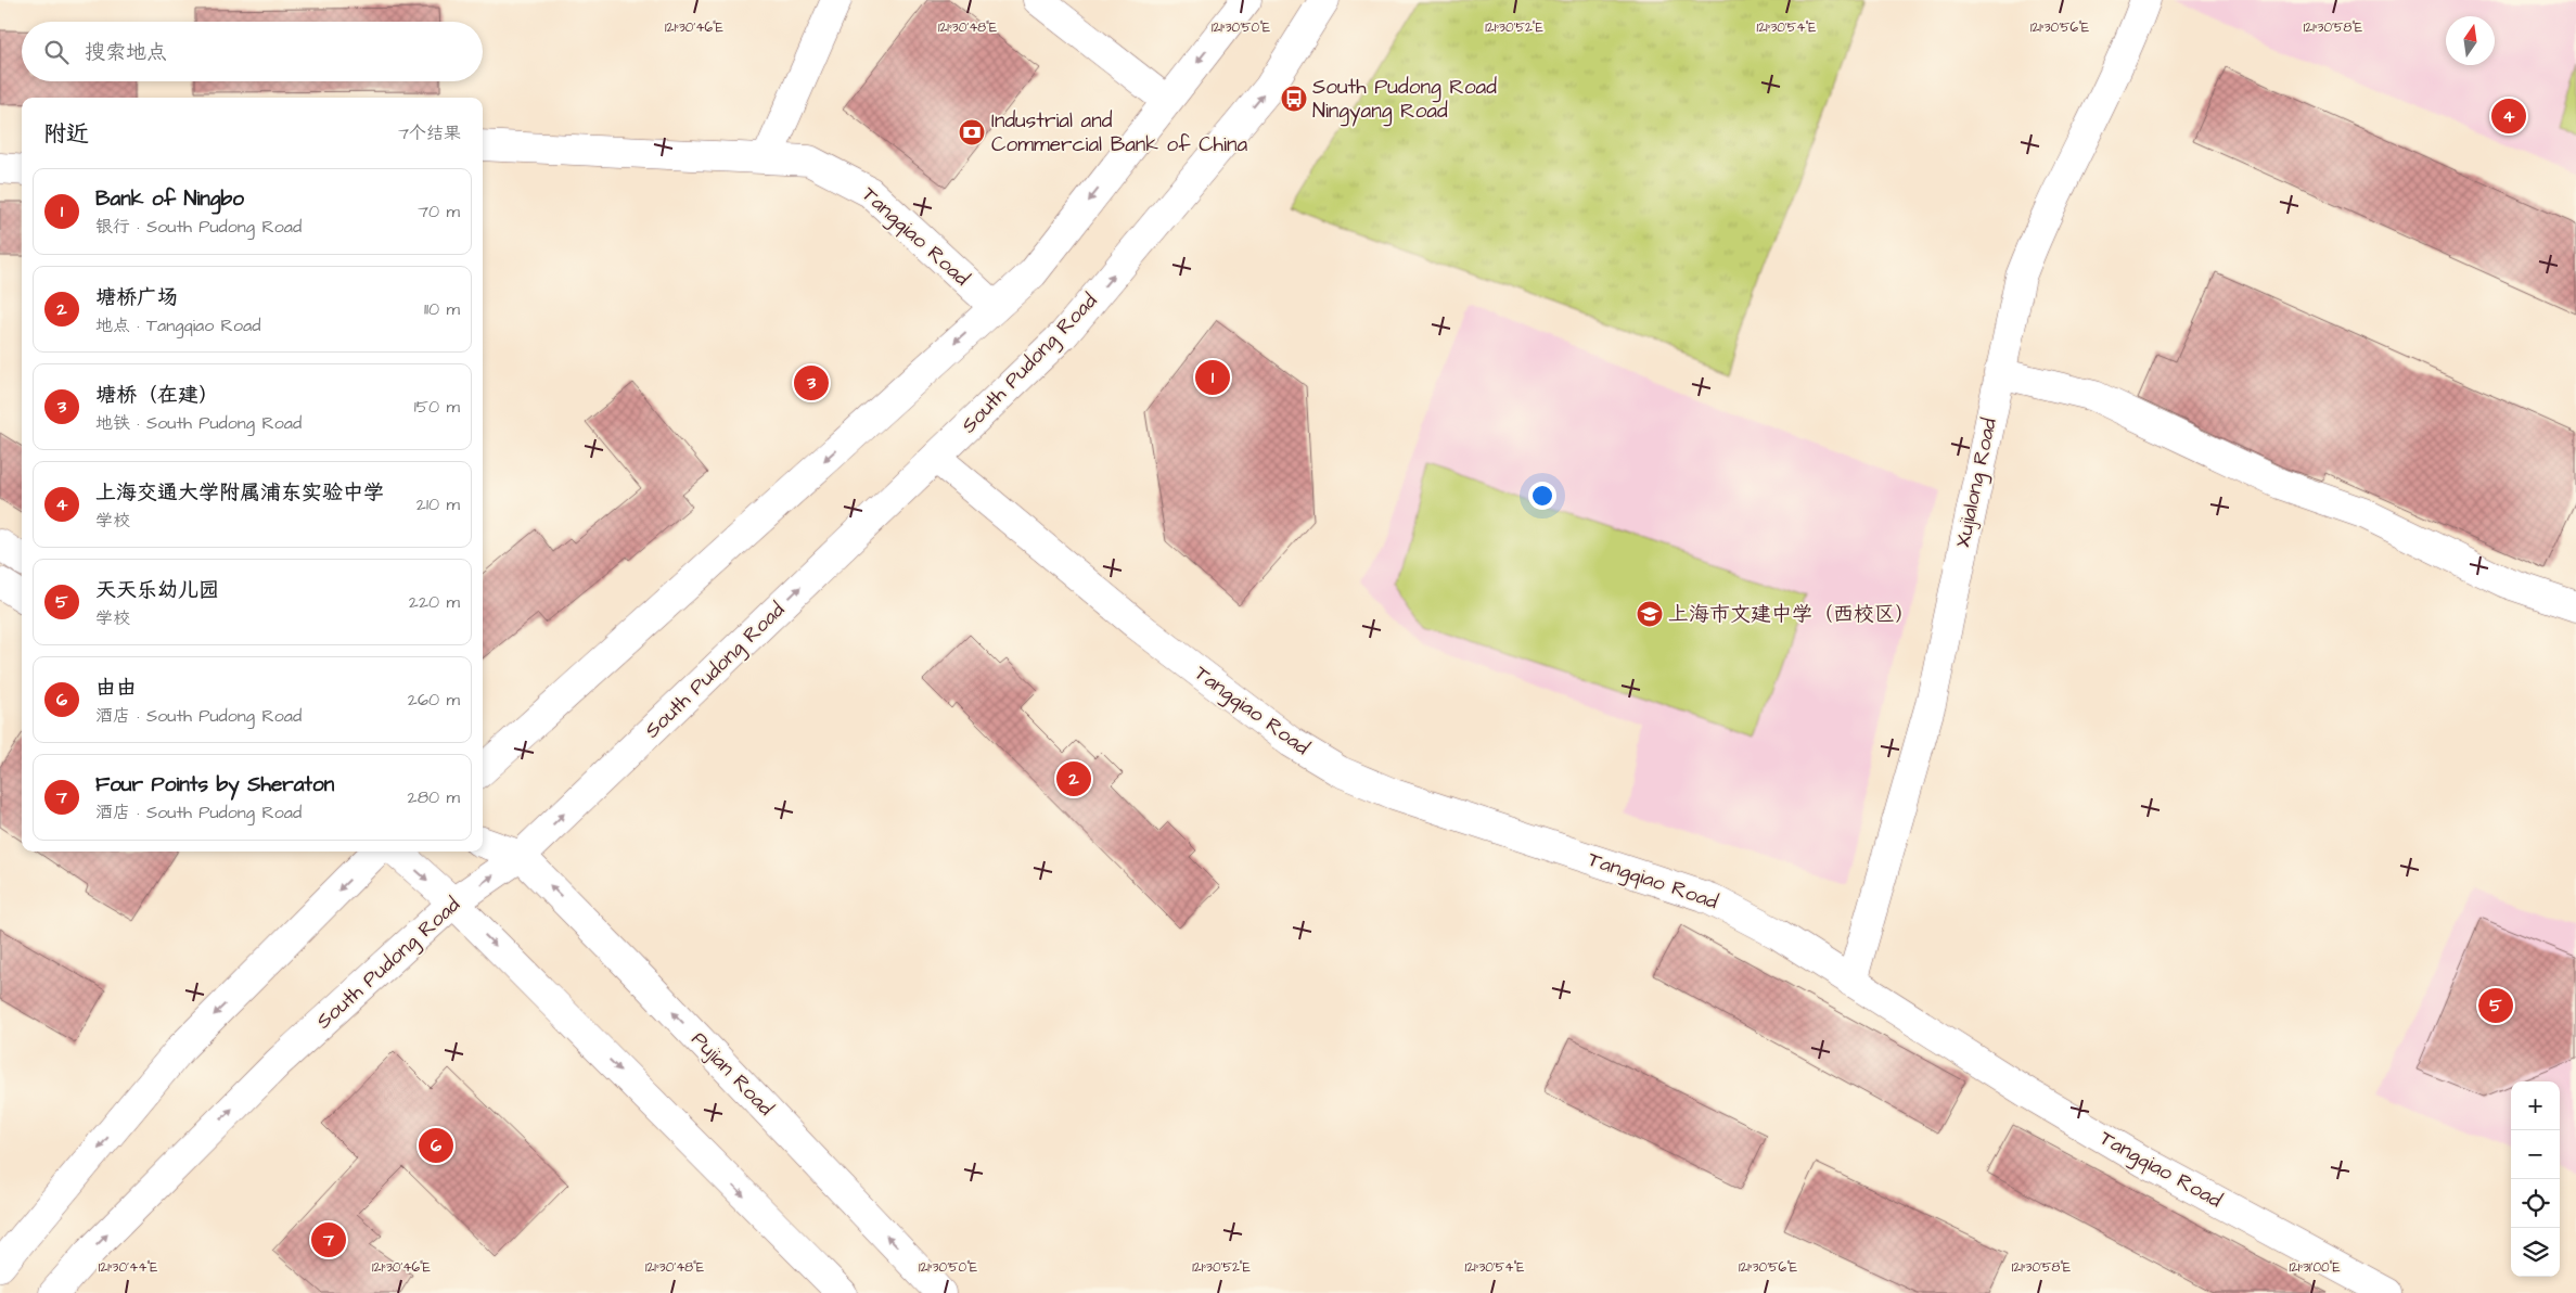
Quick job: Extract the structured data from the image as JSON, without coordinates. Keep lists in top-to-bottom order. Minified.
{"streets":{"main road":["Tangqiao Road","South Pudong Road","Xujialong Road","Pujian Road"]},"crossings":[["Tangqiao Road","South Pudong Road"],["Tangqiao Road","Xujialong Road"],["South Pudong Road","Pujian Road"]],"places":{"bus stop":["South Pudong Road Ningyang Road"],"bank":["Industrial and Commercial Bank of China"],"school or university":["上海市文建中学（西校区）"]},"north":"top","page":{"search":"搜索地点","pins":["4","1","3","2","5","6","7"],"heading":["附近","7个结果"],"list":[{"mark":"1","name":"Bank of Ningbo","note":"银行 · South Pudong Road","value":"70 m"},{"mark":"2","name":"塘桥广场","note":"地点 · Tangqiao Road","value":"110 m"},{"mark":"3","name":"塘桥（在建）","note":"地铁 · South Pudong Road","value":"150 m"},{"mark":"4","name":"上海交通大学附属浦东实验中学","note":"学校","value":"210 m"},{"mark":"5","name":"天天乐幼儿园","note":"学校","value":"220 m"},{"mark":"6","name":"由由","note":"酒店 · South Pudong Road","value":"260 m"},{"mark":"7","name":"Four Points by Sheraton","note":"酒店 · South Pudong Road","value":"280 m"}],"map_buttons":["+","−"]},"coordinates":["121°30'46\"E","121°30'48\"E","121°30'50\"E","121°30'52\"E","121°30'54\"E","121°30'56\"E","121°30'58\"E","121°30'44\"E","121°31'00\"E"]}
